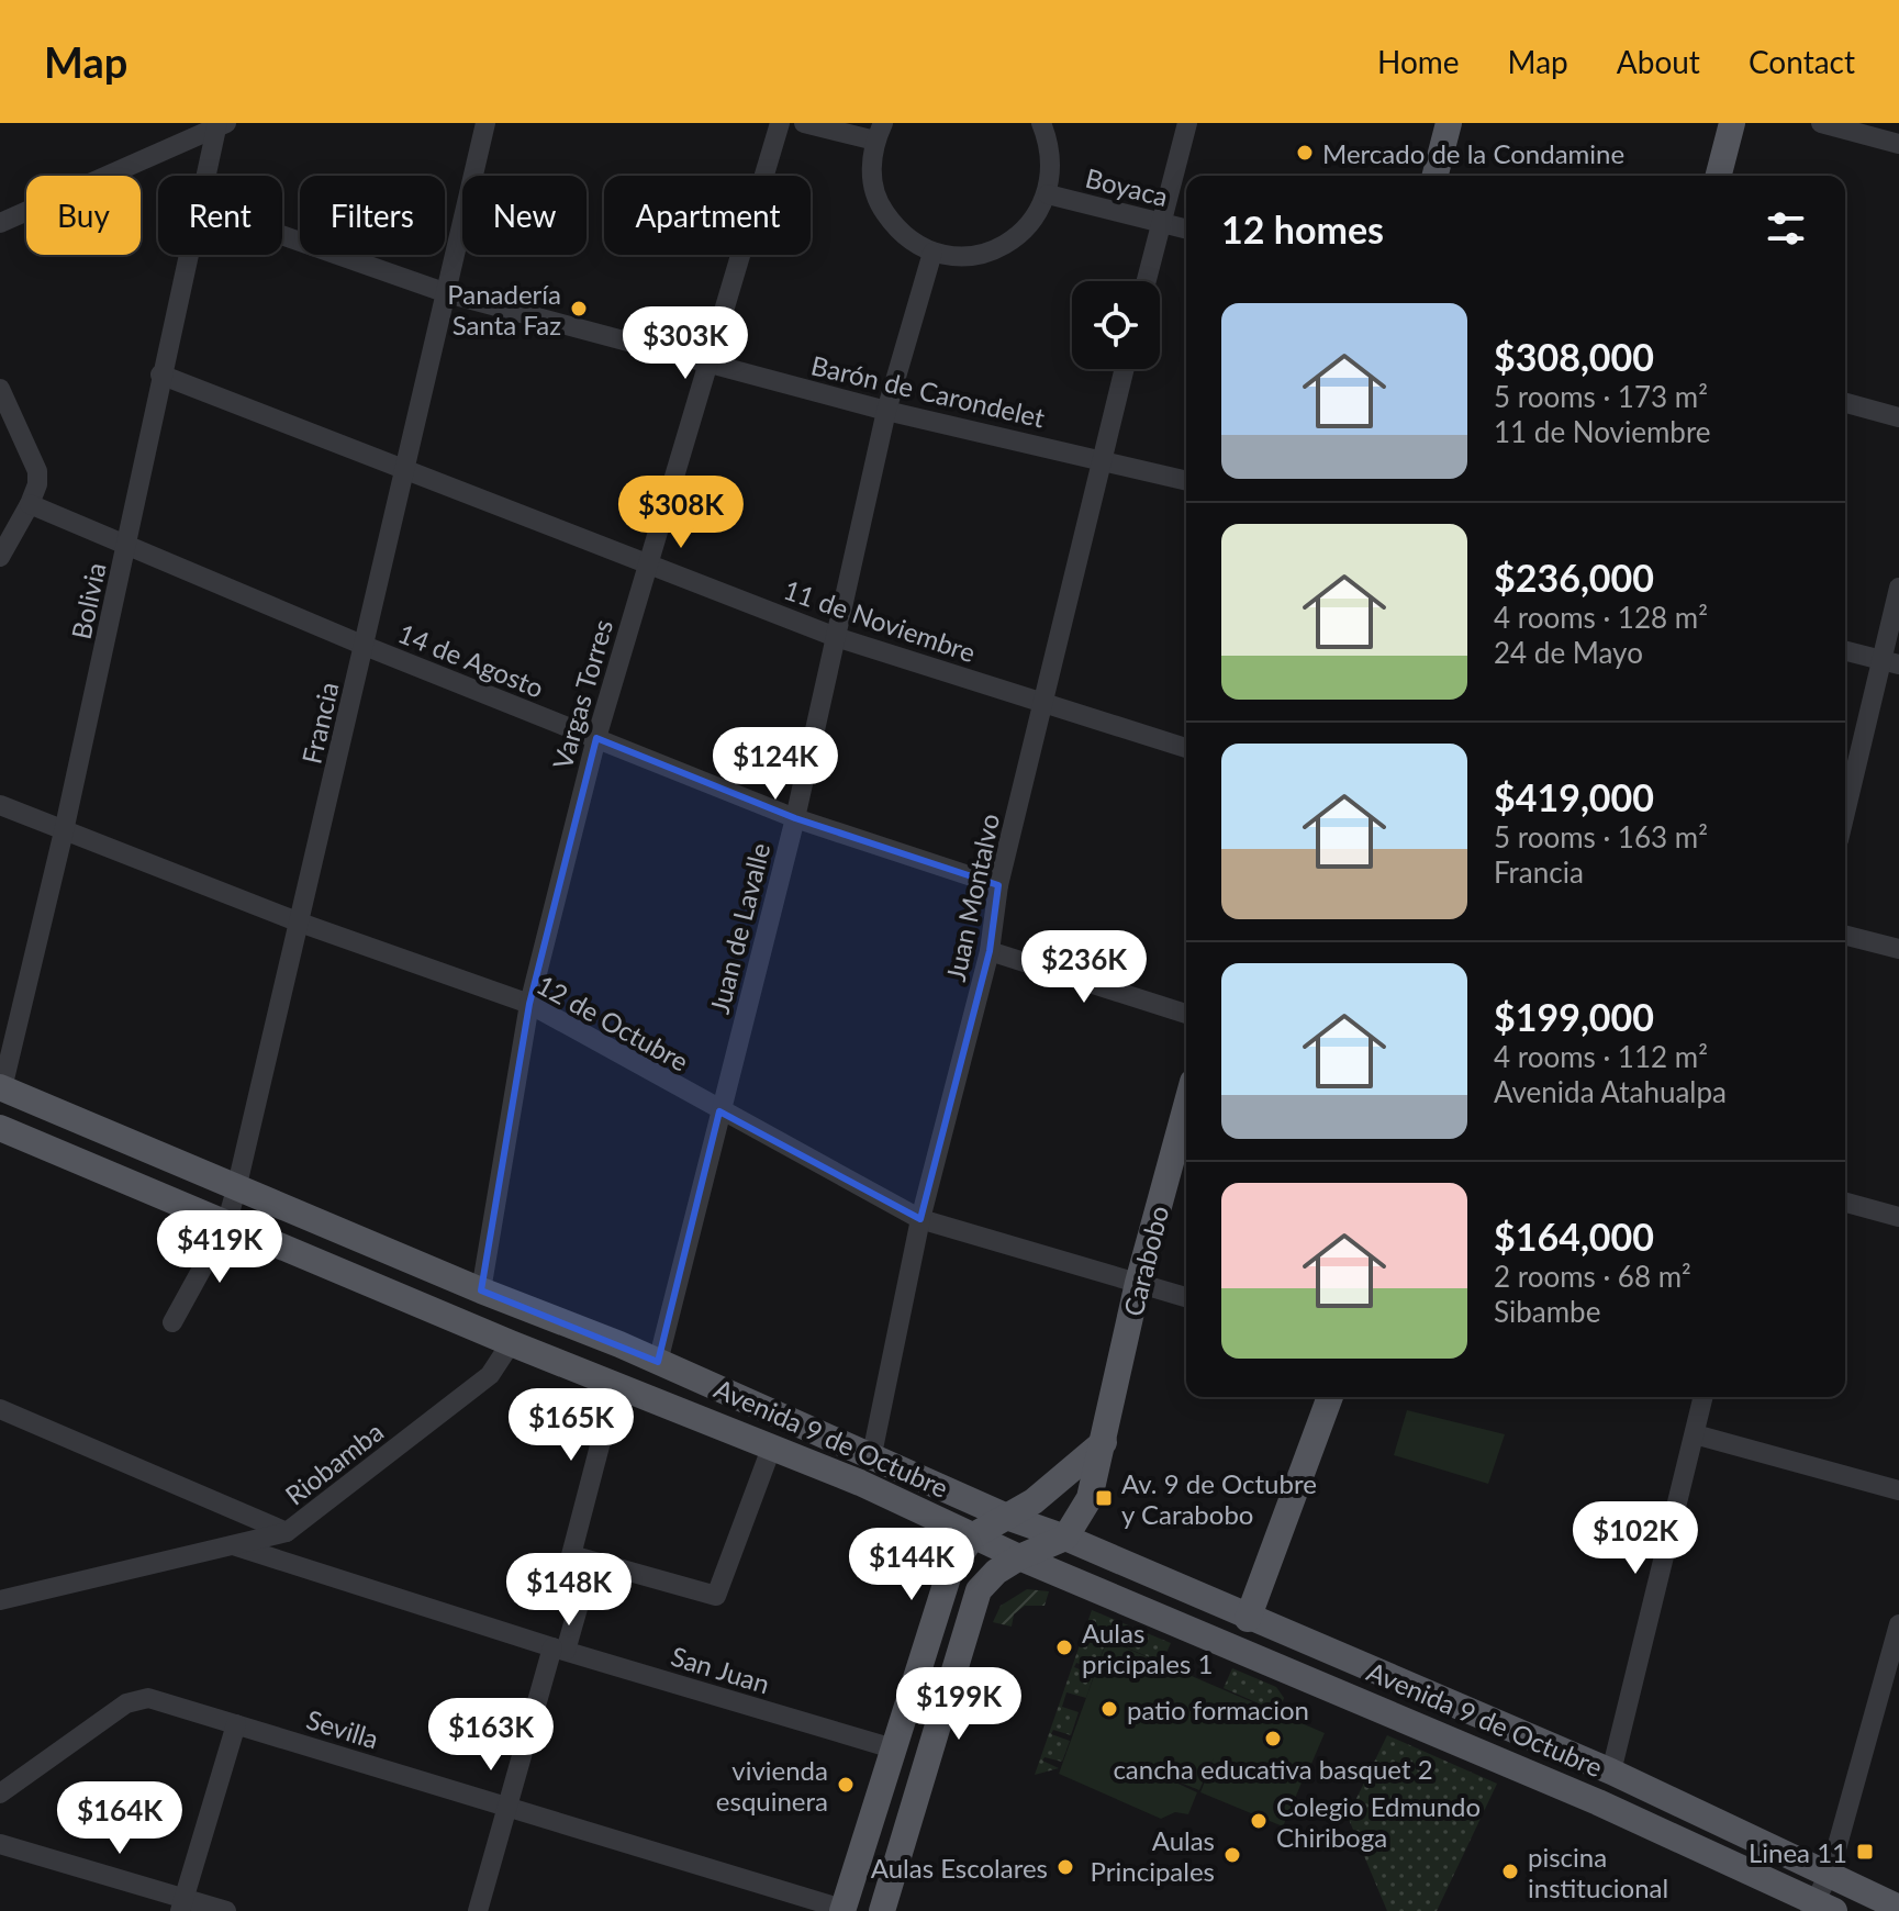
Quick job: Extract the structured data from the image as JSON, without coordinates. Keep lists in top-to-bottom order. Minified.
{"streets":{"main road":["Carabobo","Avenida 9 de Octubre"],"street":["Boyaca","Barón de Carondelet","Bolivia","11 de Noviembre","14 de Agosto","Vargas Torres","Francia","Juan Montalvo","Juan de Lavalle","12 de Octubre","Riobamba","San Juan","Sevilla"]},"crossings":[["Barón de Carondelet","Vargas Torres"],["Barón de Carondelet","Francia"],["Barón de Carondelet","Juan Montalvo"],["Barón de Carondelet","Juan de Lavalle"],["Bolivia","11 de Noviembre"],["Bolivia","14 de Agosto"],["Bolivia","12 de Octubre"],["Bolivia","Avenida 9 de Octubre"],["11 de Noviembre","Vargas Torres"],["11 de Noviembre","Francia"],["11 de Noviembre","Juan Montalvo"],["11 de Noviembre","Juan de Lavalle"],["14 de Agosto","Vargas Torres"],["14 de Agosto","Francia"],["14 de Agosto","Juan Montalvo"],["14 de Agosto","Juan de Lavalle"],["Vargas Torres","12 de Octubre"],["Vargas Torres","Avenida 9 de Octubre"],["Francia","12 de Octubre"],["Francia","Avenida 9 de Octubre"],["Juan Montalvo","12 de Octubre"],["Juan Montalvo","Avenida 9 de Octubre"],["Juan de Lavalle","12 de Octubre"],["Juan de Lavalle","Avenida 9 de Octubre"],["12 de Octubre","Carabobo"],["Carabobo","Avenida 9 de Octubre"],["Avenida 9 de Octubre","Riobamba"],["Riobamba","San Juan"]],"places":{"other":["Mercado de la Condamine","Panadería Santa Faz","Aulas pricipales 1","patio formacion","cancha educativa basquet 2","vivienda esquinera","Colegio Edmundo Chiriboga","Aulas Principales","Aulas Escolares","piscina institucional"],"transit":["Av. 9 de Octubre y Carabobo","Linea 11"]},"page":{"header":"Map","nav":["Home","Map","About","Contact"],"chip":["Buy","Rent","Filters","New","Apartment"],"heading":"12 homes","list":[{"name":"$308,000","note":"5 rooms · 173 m² · 11 de Noviembre"},{"name":"$236,000","note":"4 rooms · 128 m² · 24 de Mayo"},{"name":"$419,000","note":"5 rooms · 163 m² · Francia"},{"name":"$199,000","note":"4 rooms · 112 m² · Avenida Atahualpa"},{"name":"$164,000","note":"2 rooms · 68 m² · Sibambe"}],"price":["$303K","$308K","$124K","$236K","$419K","$165K","$102K","$144K","$148K","$199K","$163K","$164K"]}}
